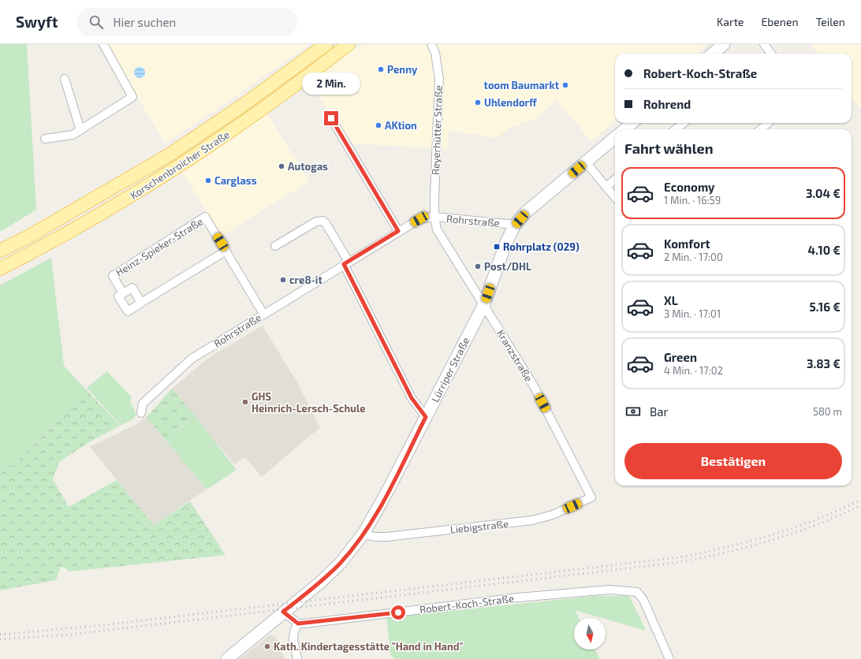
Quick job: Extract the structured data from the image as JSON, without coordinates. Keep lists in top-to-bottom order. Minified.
{"streets":{"main road":["Korschenbroicher Straße"],"street":["Reyerhütter Straße","Rohrstraße","Heinz-Spieker-Straße","Kranzstraße","Lürriper Straße","Liebigstraße","Robert-Koch-Straße"]},"crossings":[["Reyerhütter Straße","Rohrstraße"],["Reyerhütter Straße","Kranzstraße"],["Rohrstraße","Heinz-Spieker-Straße"],["Rohrstraße","Kranzstraße"],["Rohrstraße","Lürriper Straße"],["Kranzstraße","Lürriper Straße"],["Kranzstraße","Liebigstraße"],["Lürriper Straße","Liebigstraße"]],"places":{"other":["Penny","toom Baumarkt","Uhlendorff","AKtion","Autogas","Carglass","Post/DHL","cre8-it","GHS Heinrich-Lersch-Schule","Kath. Kindertagesstätte \"Hand in Hand\""],"transit":["Rohrplatz (029)"]},"north":"bottom","page":{"header":"Swyft","search":"Hier suchen","nav":["Karte","Ebenen","Teilen"],"banner":["Robert-Koch-Straße","Rohrend"],"bubble":"2 Min.","heading":"Fahrt wählen","list":[{"name":"Economy","note":"1 Min. · 16:59","value":"3.04 €"},{"name":"Komfort","note":"2 Min. · 17:00","value":"4.10 €"},{"name":"XL","note":"3 Min. · 17:01","value":"5.16 €"},{"name":"Green","note":"4 Min. · 17:02","value":"3.83 €"}],"pay":["Bar","580 m"],"buttons":"Bestätigen"}}
